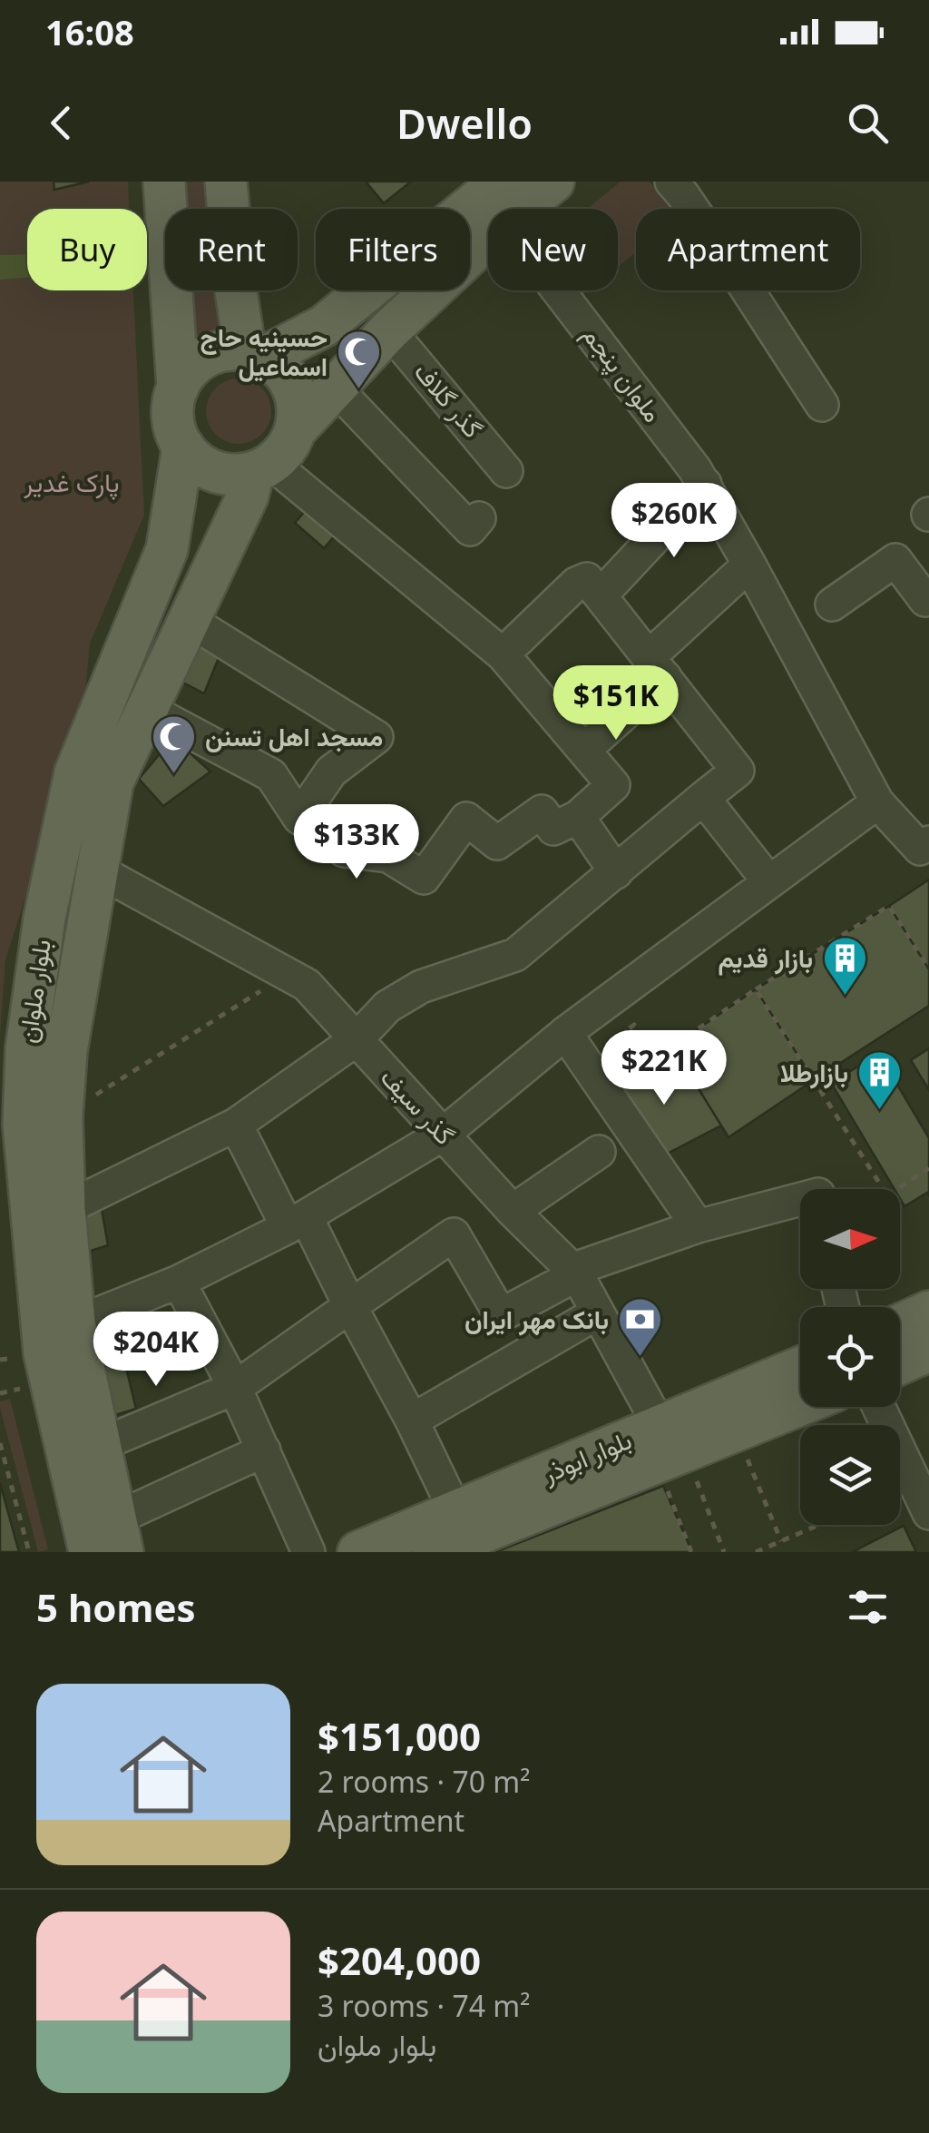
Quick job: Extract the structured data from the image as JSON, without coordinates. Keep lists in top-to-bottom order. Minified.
{"streets":{"main road":["بلوار ملوان","بلوار ابوذر"],"street":["ملوان پنجم","گذر گلاف","گذر سیف"]},"crossings":[["بلوار ملوان","گذر سیف"],["گذر سیف","بلوار ابوذر"]],"parks":["پارک غدیر"],"places":{"mosque":["حسینیه حاج اسماعیل","مسجد اهل تسنن"],"building":["بازار قدیم","بازارطلا"],"bank":["بانک مهر ایران"]},"north":"right","page":{"status":"16:08","header":"Dwello","chip":["Buy","Rent","Filters","New","Apartment"],"price":["$260K","$151K","$133K","$221K","$204K"],"heading":"5 homes","list":[{"name":"$151,000","note":"2 rooms · 70 m² · Apartment"},{"name":"$204,000","note":"3 rooms · 74 m² · بلوار ملوان"}]}}
